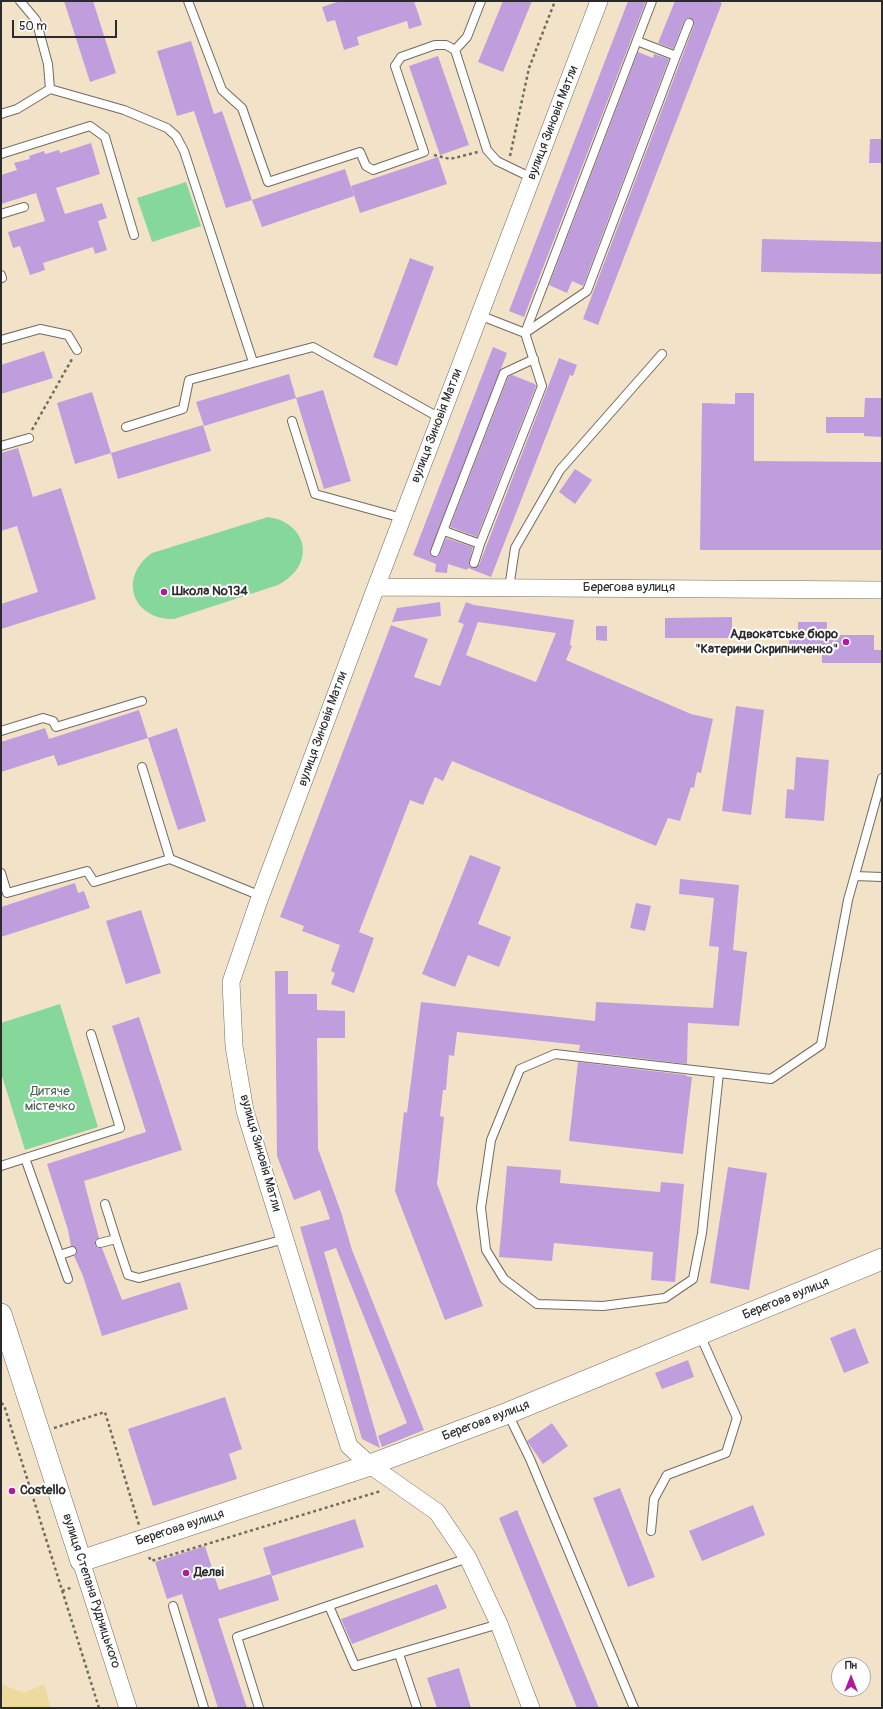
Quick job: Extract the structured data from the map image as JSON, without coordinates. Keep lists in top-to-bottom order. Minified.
{"streets":{"street":["вулиця Зиновія Матли","Берегова вулиця","вулиця Степана Рудницького"]},"crossings":[["вулиця Зиновія Матли","Берегова вулиця"],["Берегова вулиця","вулиця Степана Рудницького"]],"parks":["Дитяче містечко"],"places":["Школа №134","Адвокатське бюро \"Катерини Скрипниченко\"","Costello","Делві"],"scale_bar":"50 m","north":"top"}
